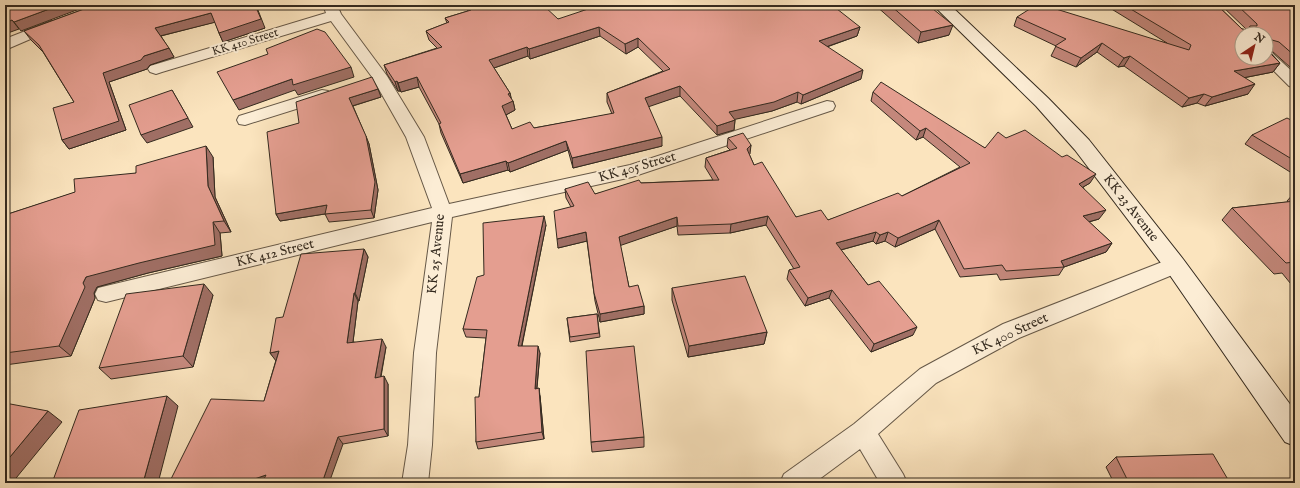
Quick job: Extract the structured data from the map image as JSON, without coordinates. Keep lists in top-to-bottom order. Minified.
{"streets":{"main road":["KK 23 Avenue"],"street":["KK 410 Street","KK 405 Street","KK 412 Street","KK 25 Avenue","KK 400 Street"]},"crossings":[["KK 410 Street","KK 25 Avenue"],["KK 405 Street","KK 412 Street"],["KK 405 Street","KK 25 Avenue"],["KK 23 Avenue","KK 400 Street"],["KK 412 Street","KK 25 Avenue"]],"north":"top right"}
